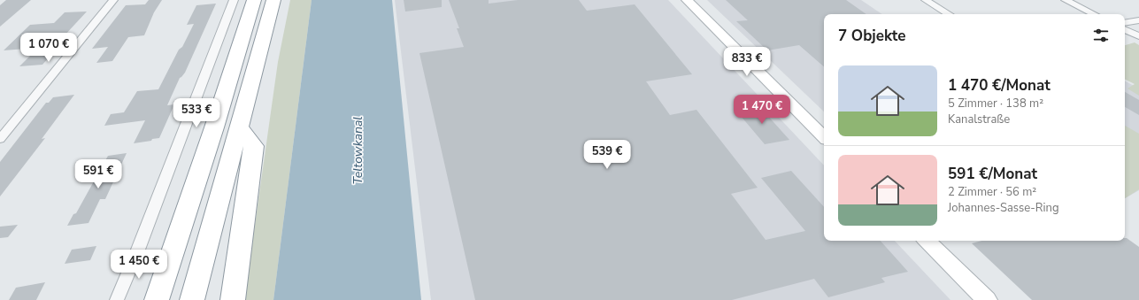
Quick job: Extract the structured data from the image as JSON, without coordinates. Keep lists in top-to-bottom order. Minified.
{"water":["Teltowkanal"],"page":{"heading":"7 Objekte","price":["1 070 €","833 €","1 470 €","533 €","539 €","591 €","1 450 €"],"list":[{"name":"1 470 €/Monat","note":"5 Zimmer · 138 m² · Kanalstraße"},{"name":"591 €/Monat","note":"2 Zimmer · 56 m² · Johannes-Sasse-Ring"}]}}
